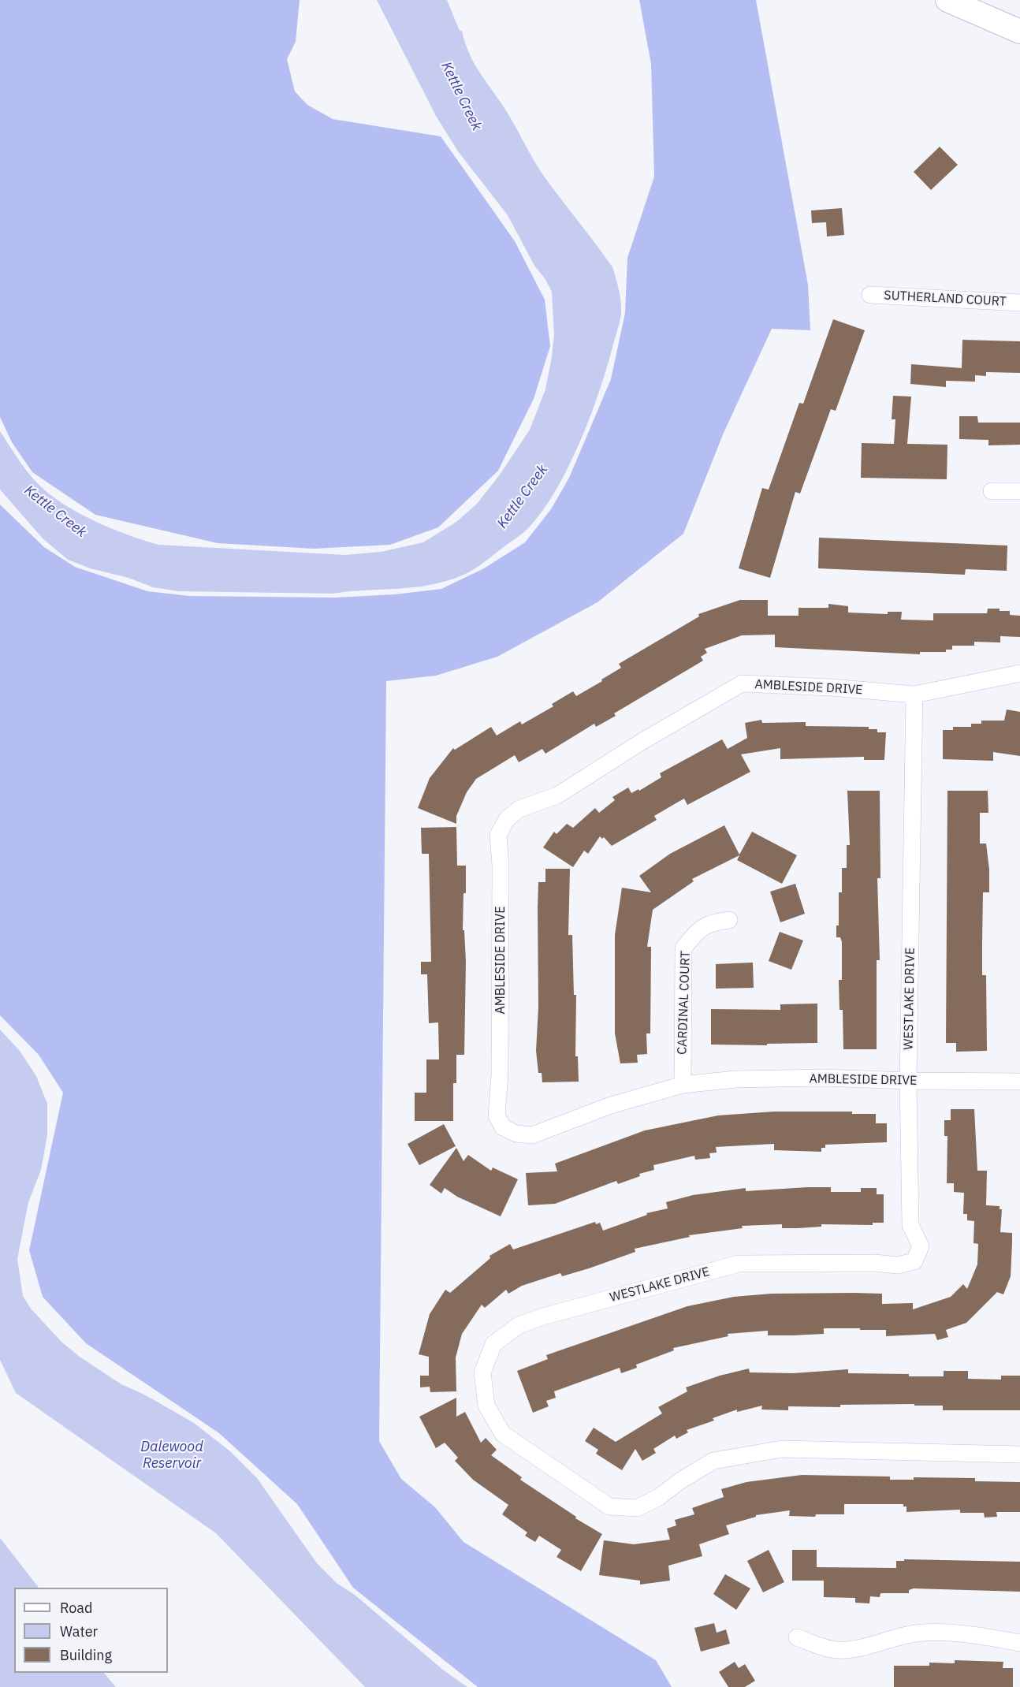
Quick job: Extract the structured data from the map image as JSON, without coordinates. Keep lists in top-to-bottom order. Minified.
{"streets":{"street":["SUTHERLAND COURT","AMBLESIDE DRIVE","WESTLAKE DRIVE","CARDINAL COURT"]},"crossings":[["AMBLESIDE DRIVE","WESTLAKE DRIVE"],["AMBLESIDE DRIVE","CARDINAL COURT"]],"water":["Kettle Creek","Dalewood Reservoir"],"legend":["Road","Water","Building"]}
